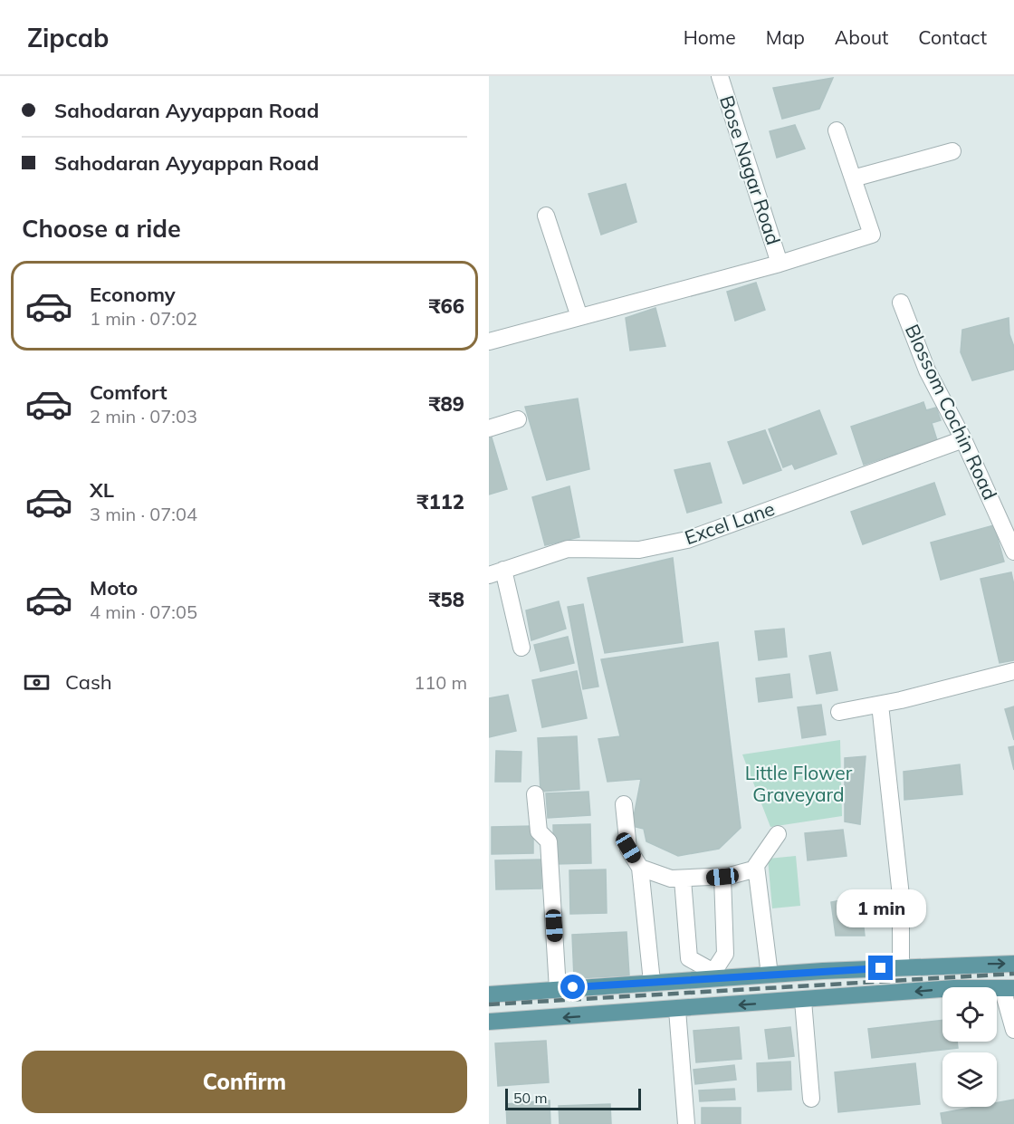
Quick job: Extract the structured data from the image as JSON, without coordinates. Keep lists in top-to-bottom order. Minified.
{"streets":{"street":["Bose Nagar Road","Blossom Cochin Road","Excel Lane"]},"crossings":[["Blossom Cochin Road","Excel Lane"]],"parks":["Little Flower Graveyard"],"scale_bar":"50 m","page":{"header":"Zipcab","nav":["Home","Map","About","Contact"],"banner":["Sahodaran Ayyappan Road","Sahodaran Ayyappan Road"],"heading":"Choose a ride","list":[{"name":"Economy","note":"1 min · 07:02","value":"₹66"},{"name":"Comfort","note":"2 min · 07:03","value":"₹89"},{"name":"XL","note":"3 min · 07:04","value":"₹112"},{"name":"Moto","note":"4 min · 07:05","value":"₹58"}],"pay":["Cash","110 m"],"bubble":"1 min","buttons":"Confirm","scale":"50 m"}}
